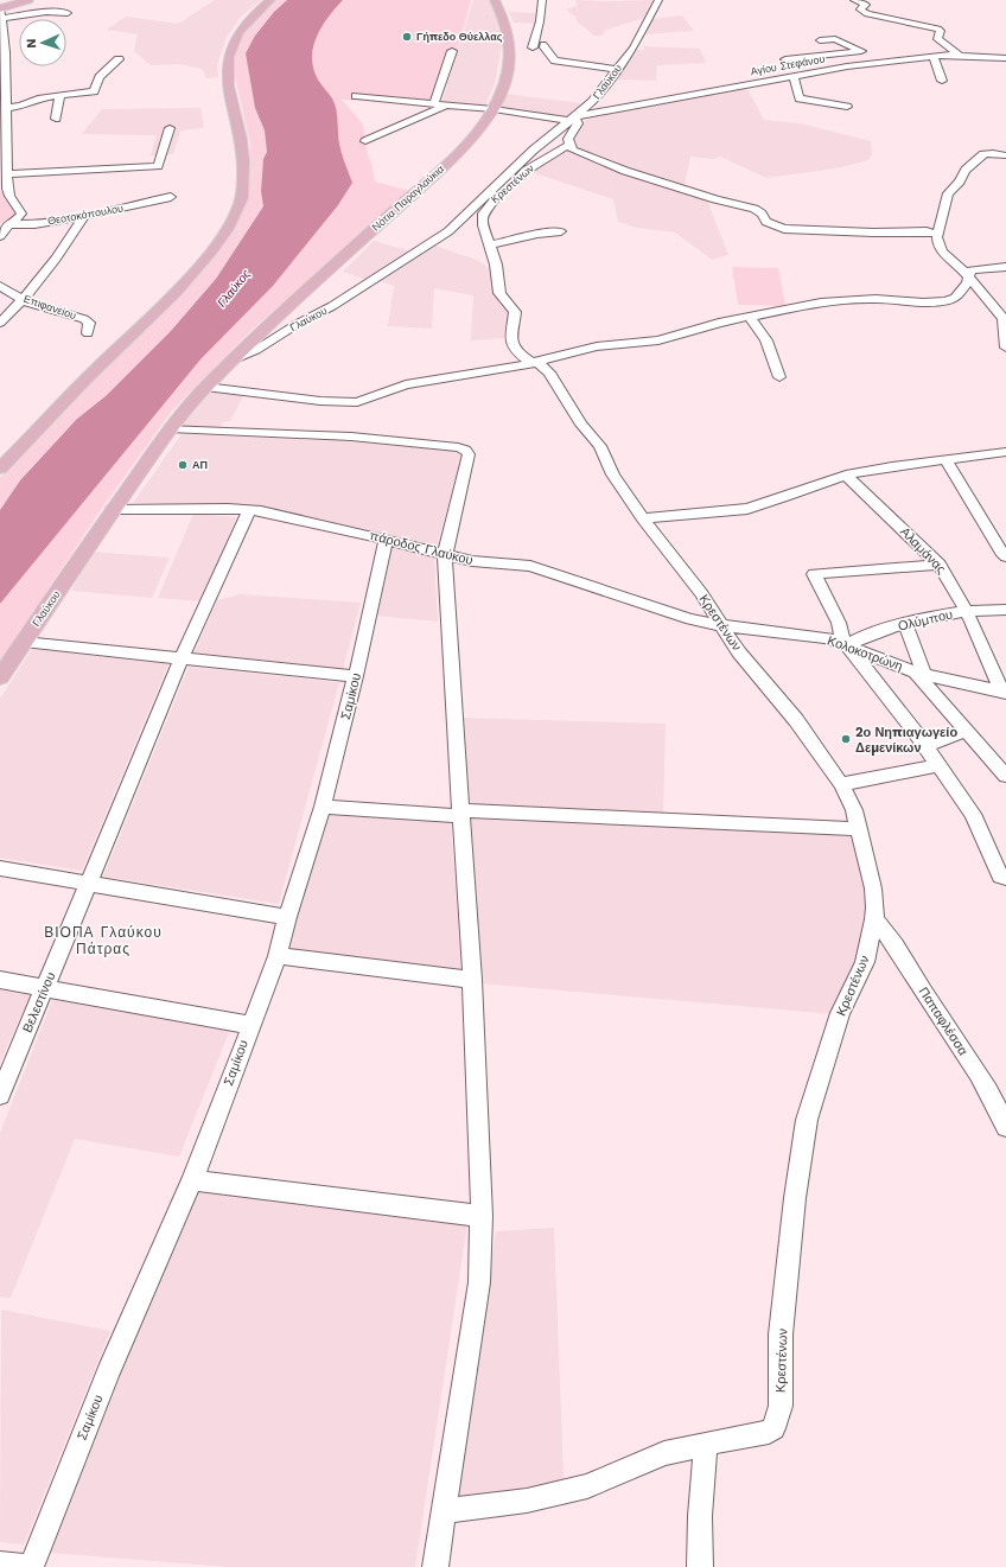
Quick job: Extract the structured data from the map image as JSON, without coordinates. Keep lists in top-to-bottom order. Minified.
{"streets":{"main road":["Γλαύκου","Νότια Παραγλαύκια"],"street":["Αγίου Στεφάνου","Κρεστένων","Θεοτοκόπουλου","Επιφανείου","πάροδος Γλαύκου","Αλαμάνας","Ολύμπου","Κολοκοτρώνη","Σαμίκου","Βελεστίνου","Παπαφλέσσα"]},"crossings":[["Αγίου Στεφάνου","Γλαύκου"],["Γλαύκου","Νότια Παραγλαύκια"],["Γλαύκου","πάροδος Γλαύκου"],["Κρεστένων","πάροδος Γλαύκου"],["Κρεστένων","Κολοκοτρώνη"],["Κρεστένων","Παπαφλέσσα"],["πάροδος Γλαύκου","Κολοκοτρώνη"],["πάροδος Γλαύκου","Σαμίκου"],["πάροδος Γλαύκου","Βελεστίνου"],["Αλαμάνας","Ολύμπου"],["Αλαμάνας","Κολοκοτρώνη"],["Ολύμπου","Κολοκοτρώνη"]],"districts":["ΒΙΟΠΑ Γλαύκου Πάτρας"],"water":["Γλαύκος"],"places":["Γήπεδο Θύελλας","ΑΠ","2ο Νηπιαγωγείο Δεμενίκων"],"north":"left"}
